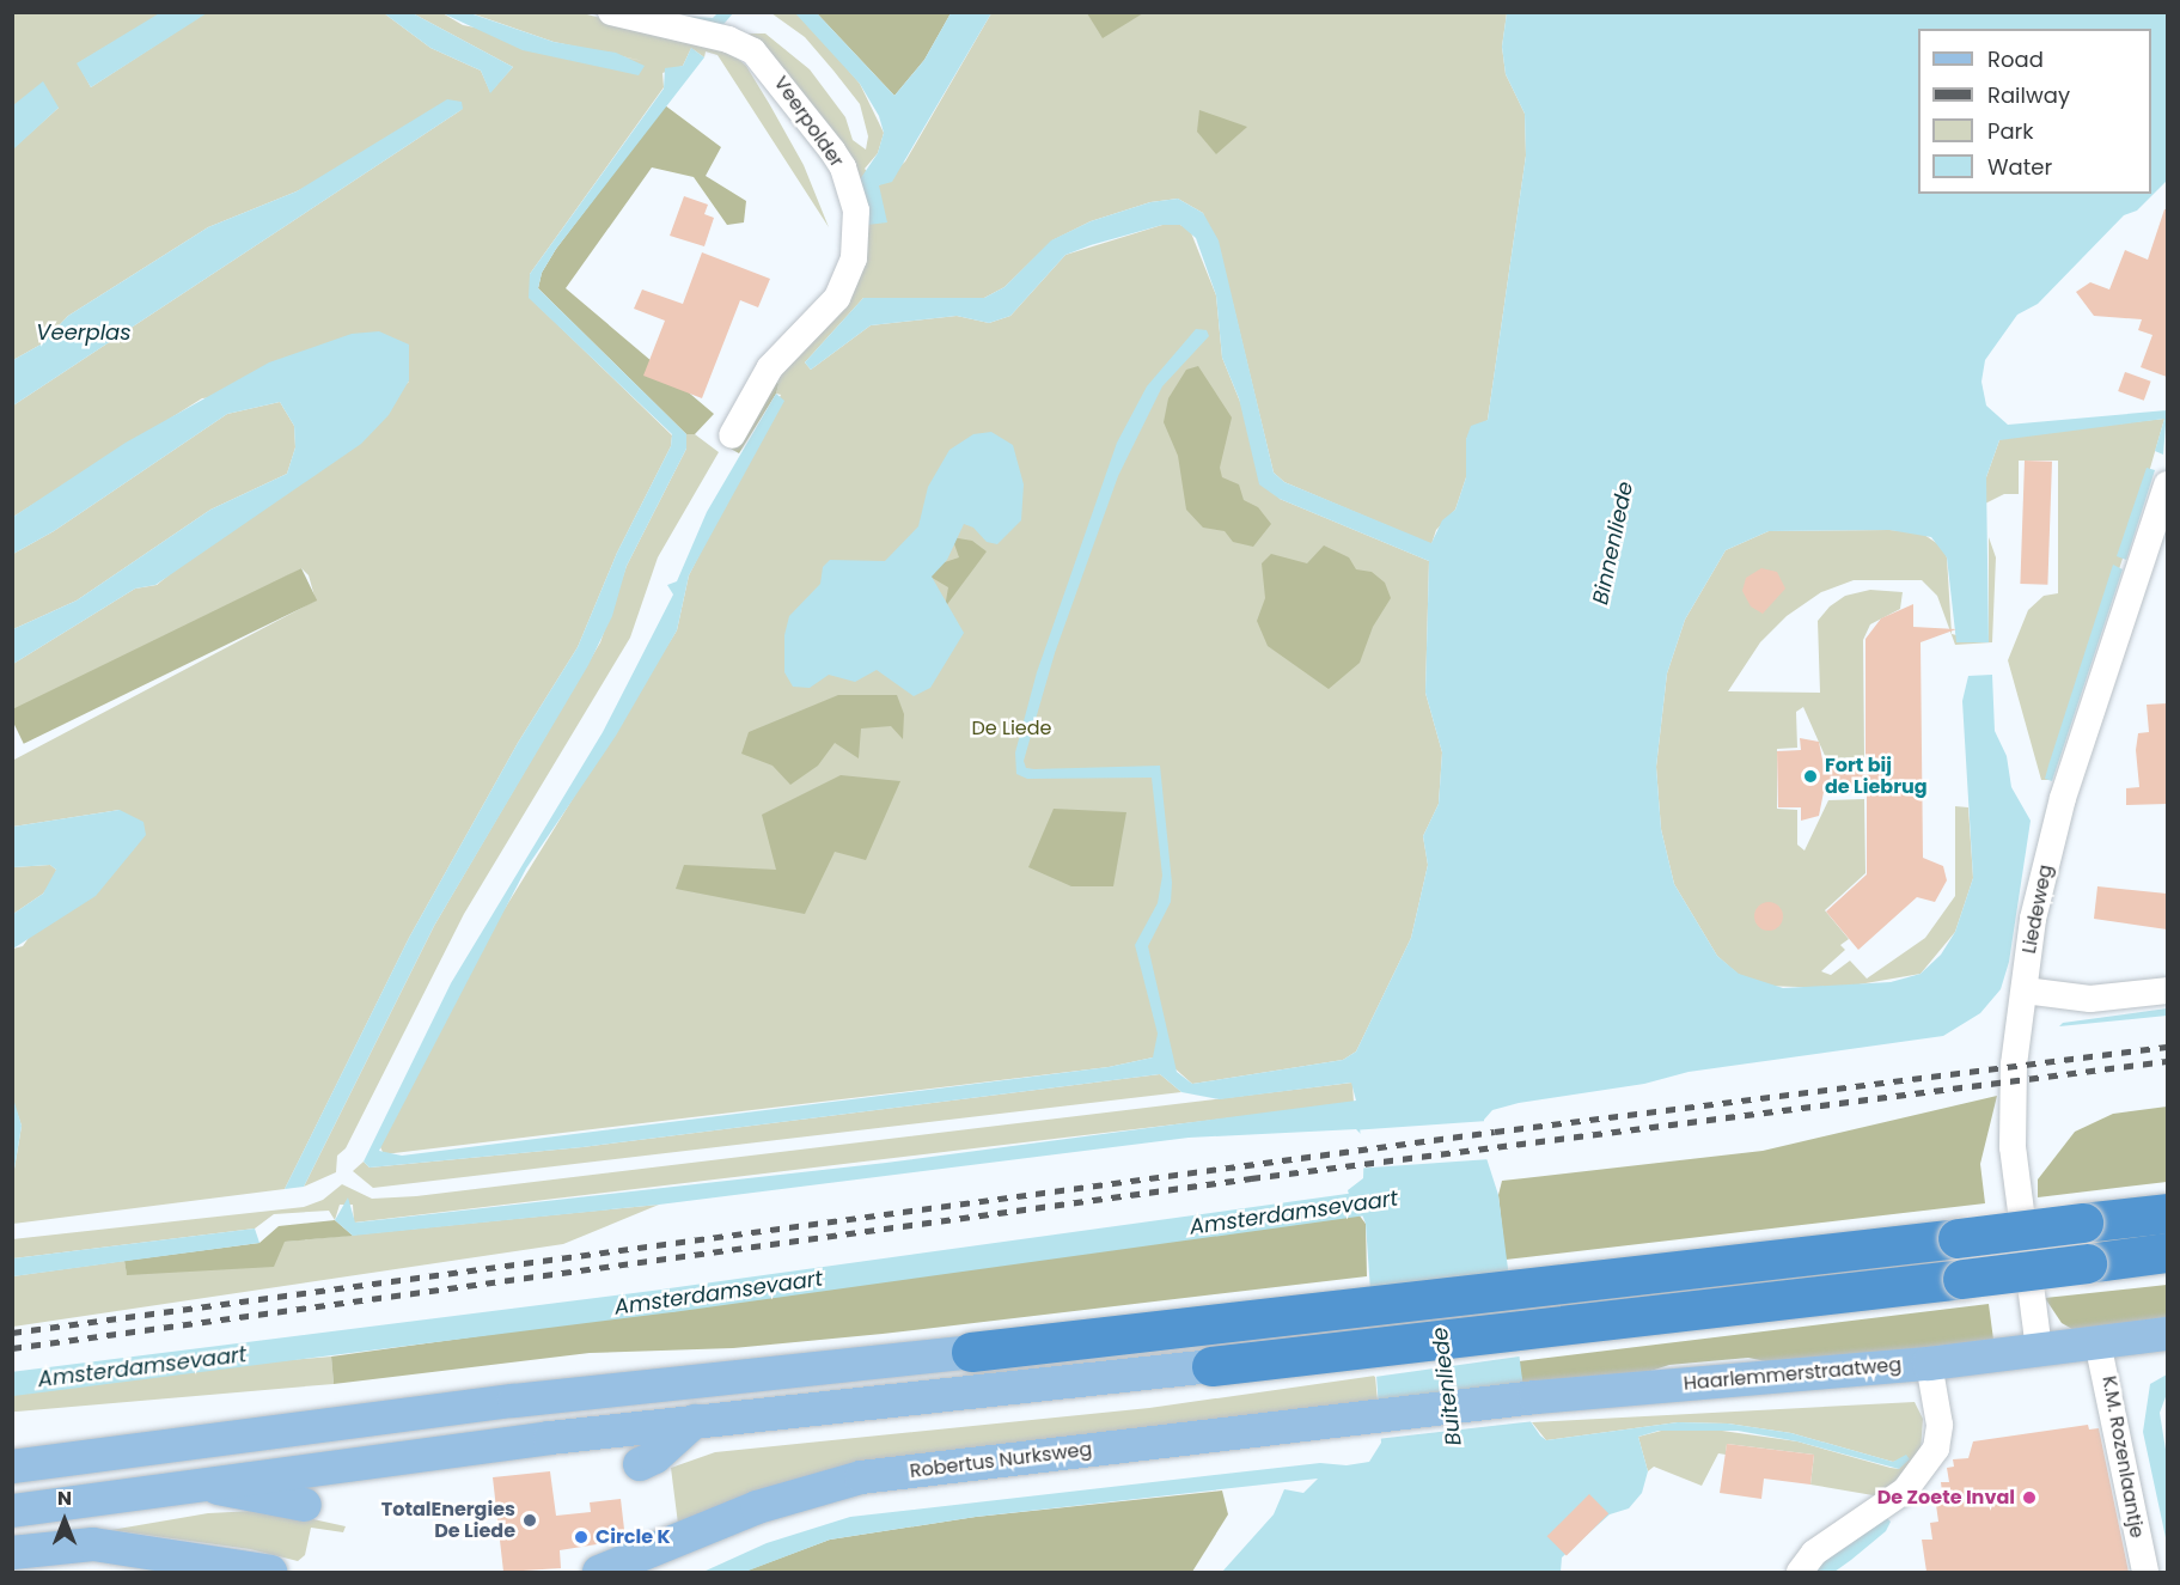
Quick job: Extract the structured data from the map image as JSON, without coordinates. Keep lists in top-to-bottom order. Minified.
{"streets":{"main road":["Haarlemmerstraatweg","Robertus Nurksweg"],"street":["Veerpolder","Liedeweg","K.M. Rozenlaantje"]},"crossings":[["Liedeweg","Haarlemmerstraatweg"],["Haarlemmerstraatweg","K.M. Rozenlaantje"],["Haarlemmerstraatweg","Robertus Nurksweg"]],"water":["Veerplas","Binnenliede","Amsterdamsevaart","Buitenliede"],"parks":["De Liede"],"places":["Fort bij de Liebrug","De Zoete Inval","TotalEnergies De Liede","Circle K"],"legend":["Road","Railway","Park","Water"],"north":"top"}
